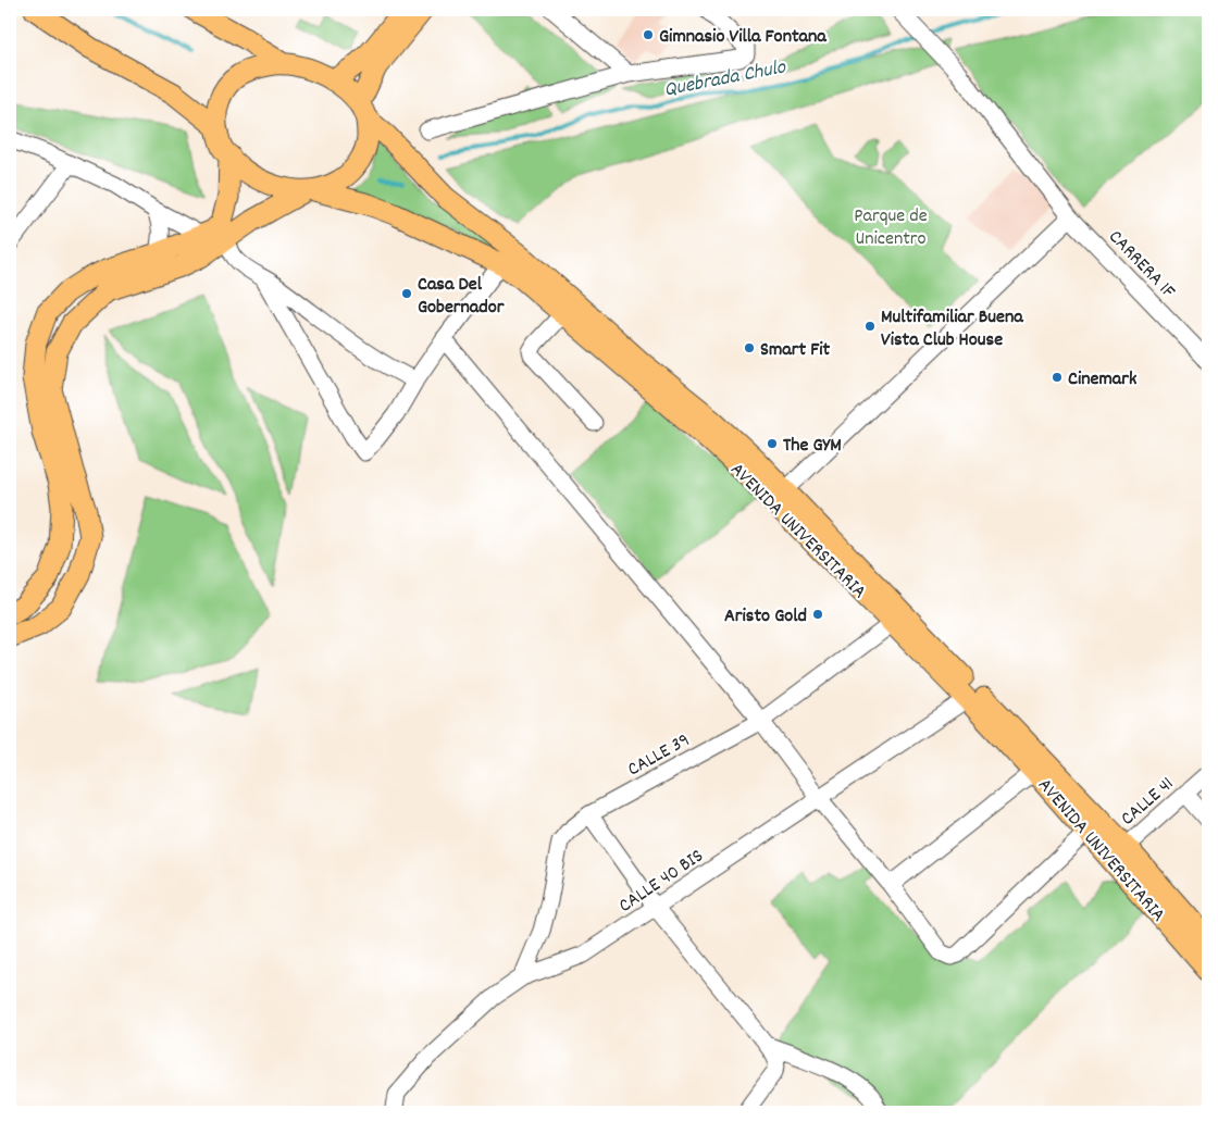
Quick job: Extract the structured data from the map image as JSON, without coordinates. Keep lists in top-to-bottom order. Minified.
{"streets":{"main road":["AVENIDA UNIVERSITARIA"],"street":["CARRERA 1F","CALLE 39","CALLE 41","CALLE 40 BIS"]},"crossings":[["AVENIDA UNIVERSITARIA","CALLE 39"],["AVENIDA UNIVERSITARIA","CALLE 41"],["AVENIDA UNIVERSITARIA","CALLE 40 BIS"],["CALLE 39","CALLE 40 BIS"]],"water":["Quebrada Chulo"],"parks":["Parque de Unicentro"],"places":["Gimnasio Villa Fontana","Casa Del Gobernador","Multifamiliar Buena Vista Club House","Smart Fit","Cinemark","The GYM","Aristo Gold"]}
